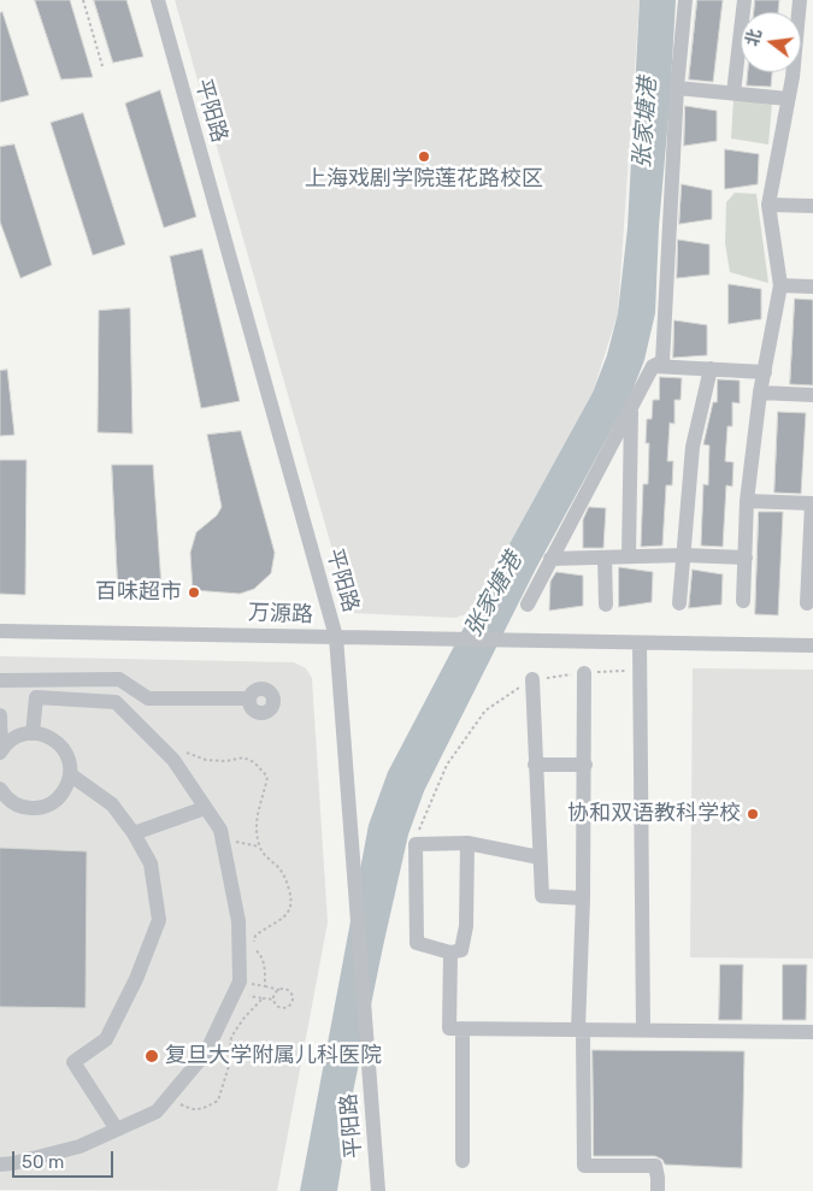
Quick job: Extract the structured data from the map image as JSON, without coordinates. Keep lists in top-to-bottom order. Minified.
{"streets":{"street":["平阳路","万源路"]},"crossings":[["平阳路","万源路"]],"water":["张家塘港"],"places":["上海戏剧学院莲花路校区","百味超市","协和双语教科学校","复旦大学附属儿科医院"],"scale_bar":"50 m","north":"left"}
